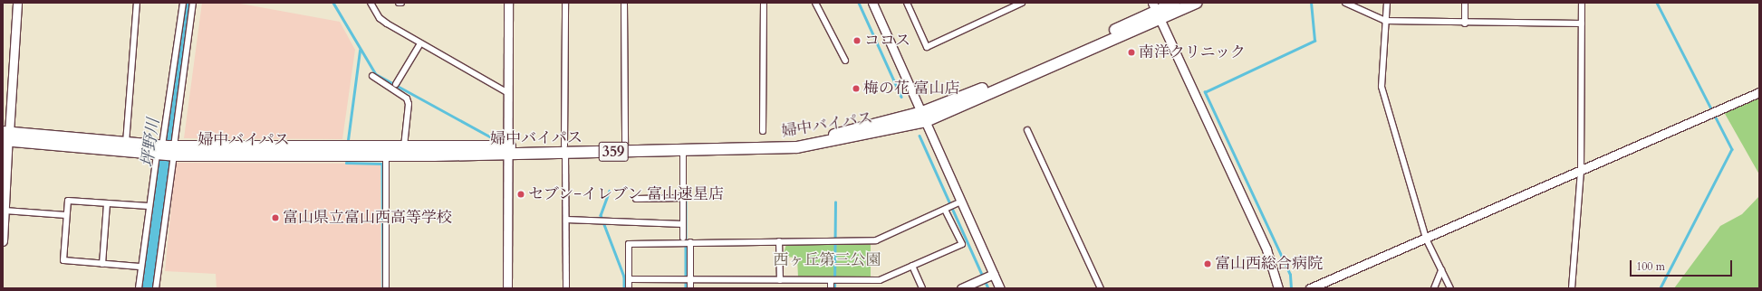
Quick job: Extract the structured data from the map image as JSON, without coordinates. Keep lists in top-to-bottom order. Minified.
{"streets":{"highway":["婦中バイパス","359"]},"water":["坪野川"],"parks":["西ヶ丘第三公園"],"places":["ココス","南洋クリニック","梅の花 富山店","セブン−イレブン 富山速星店","富山県立富山西高等学校","富山西総合病院"],"scale_bar":"100 m"}
